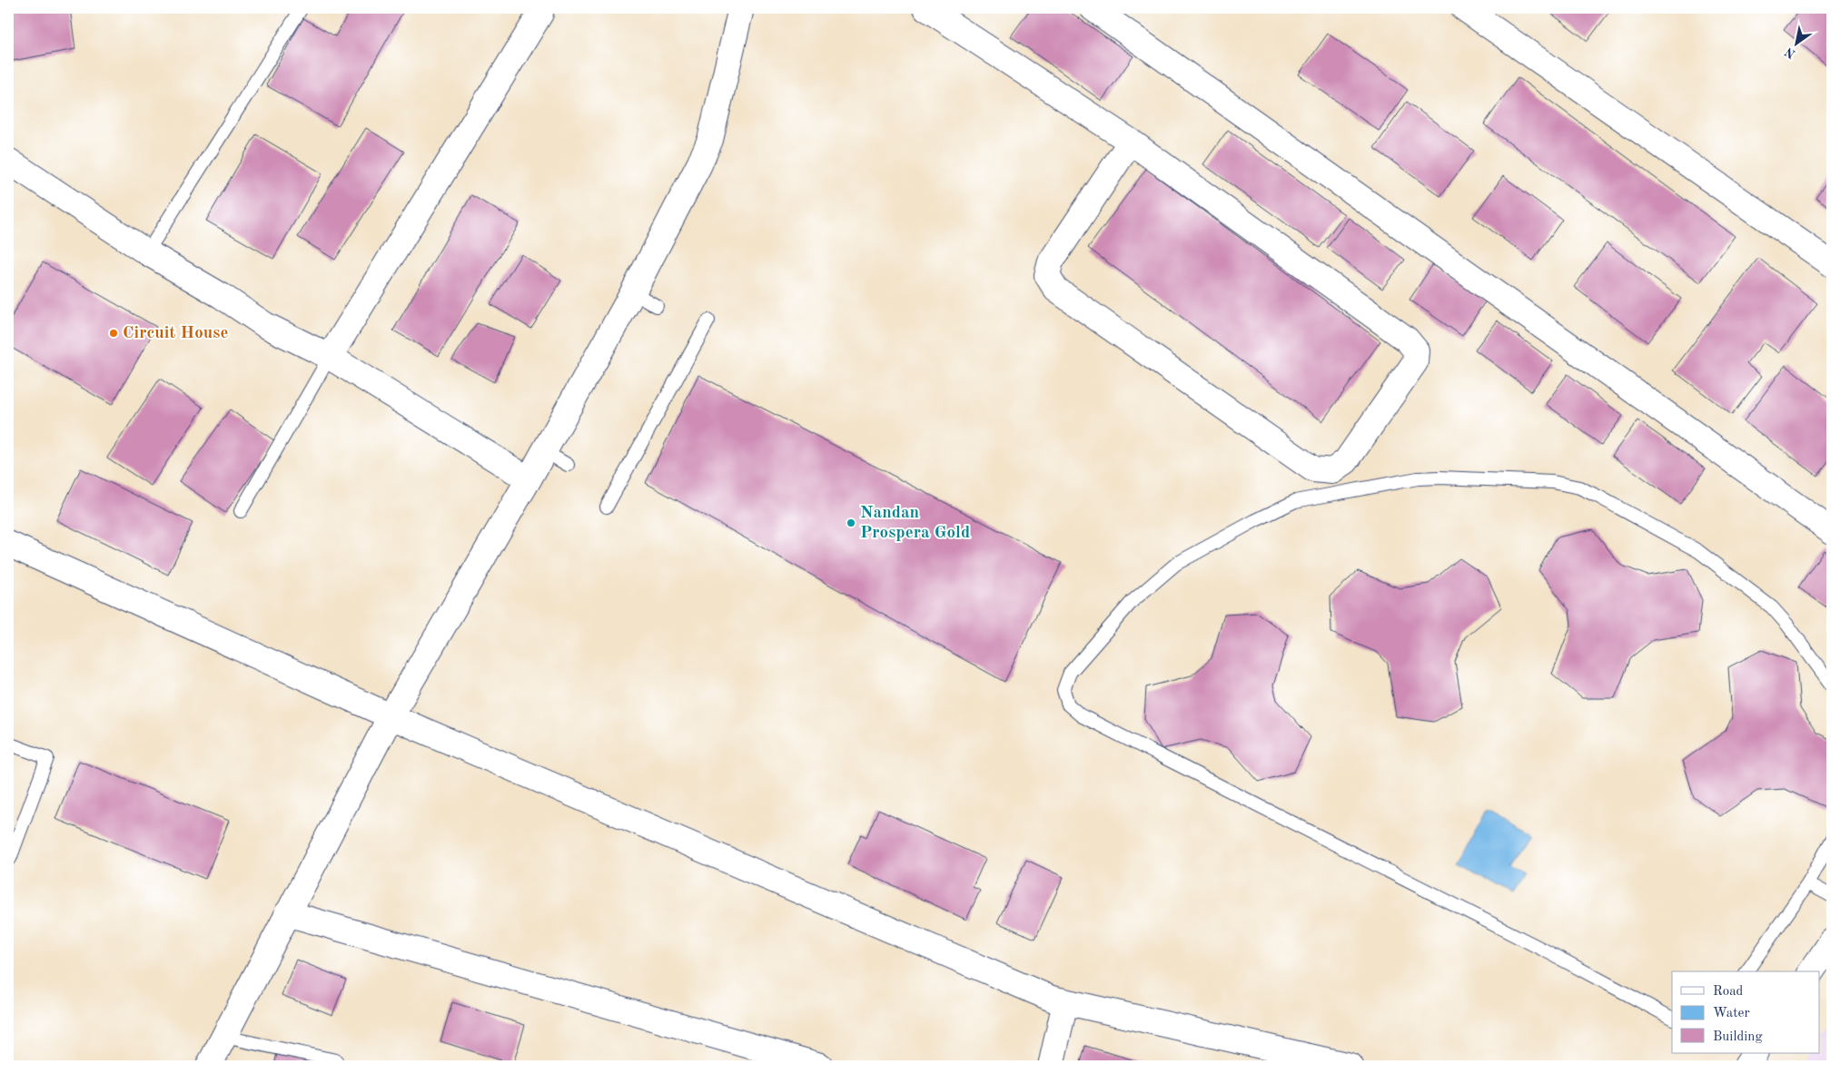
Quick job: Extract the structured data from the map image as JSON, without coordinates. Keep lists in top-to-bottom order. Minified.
{"places":["Circuit House","Nandan Prospera Gold"],"legend":["Road","Water","Building"],"north":"bottom left"}
